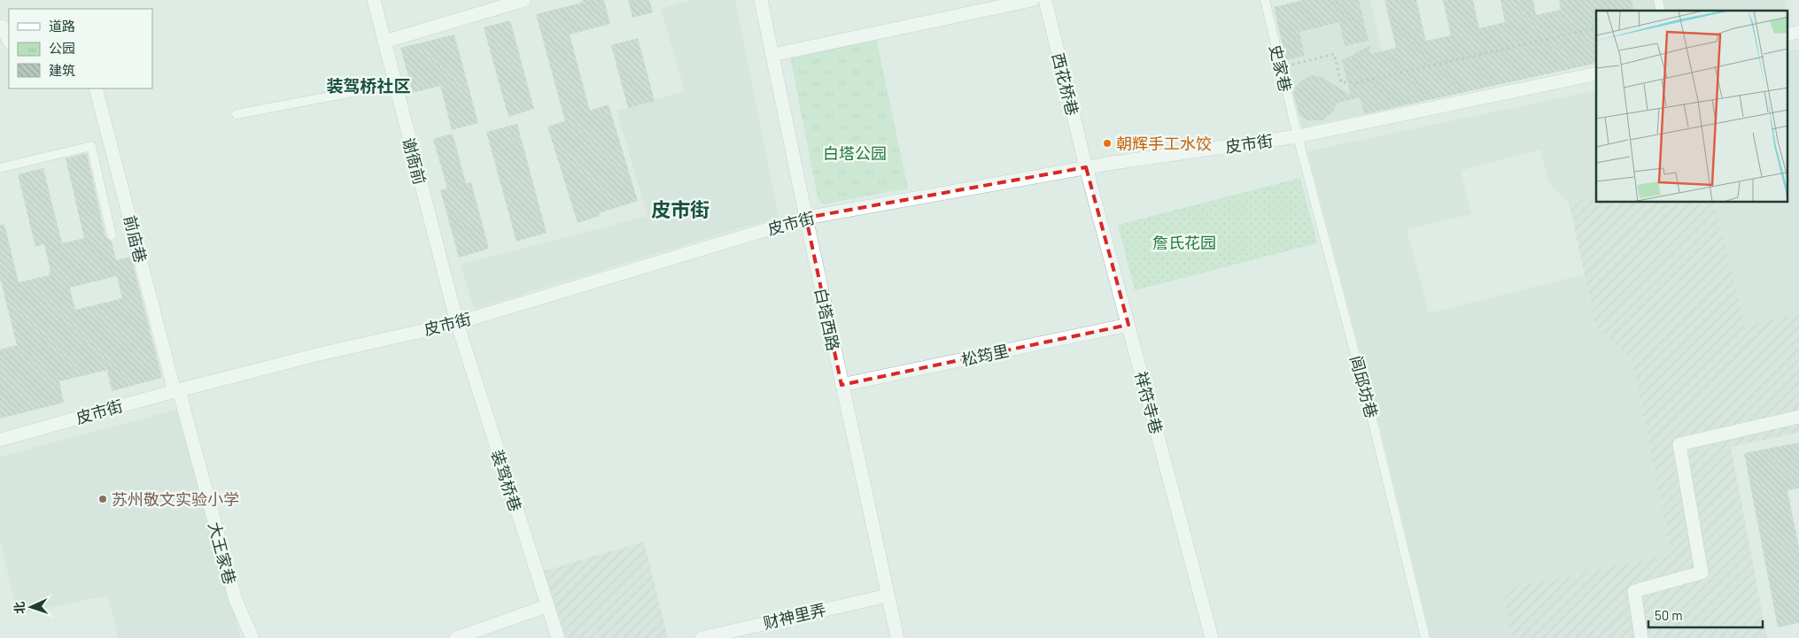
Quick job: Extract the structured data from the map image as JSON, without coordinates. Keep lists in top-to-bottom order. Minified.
{"streets":{"street":["西花桥巷","皮市街","谢衙前","前庙巷","白塔西路","松筠里","祥符寺巷","装驾桥巷","大王家巷","财神里弄"],"lane":["史家巷","闾邱坊巷"]},"crossings":[["史家巷","皮市街"],["史家巷","闾邱坊巷"],["西花桥巷","皮市街"],["西花桥巷","祥符寺巷"],["皮市街","谢衙前"],["皮市街","前庙巷"],["皮市街","白塔西路"],["皮市街","闾邱坊巷"],["皮市街","祥符寺巷"],["皮市街","装驾桥巷"],["皮市街","大王家巷"],["谢衙前","装驾桥巷"],["前庙巷","大王家巷"],["白塔西路","松筠里"],["白塔西路","财神里弄"],["松筠里","祥符寺巷"]],"districts":["装驾桥社区","皮市街"],"parks":["白塔公园","詹氏花园"],"places":["朝辉手工水饺","苏州敬文实验小学"],"legend":["道路","公园","建筑"],"scale_bar":"50 m","north":"left"}
